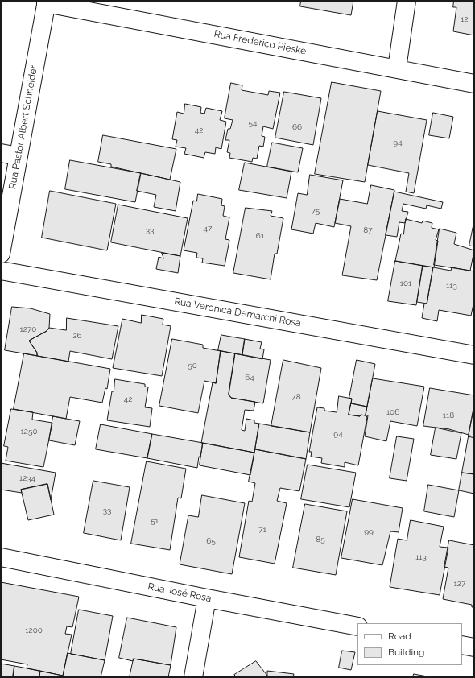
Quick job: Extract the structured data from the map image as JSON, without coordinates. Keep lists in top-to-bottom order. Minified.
{"streets":{"street":["Rua Frederico Pieske","Rua Pastor Albert Schneider","Rua Veronica Demarchi Rosa","Rua José Rosa"]},"crossings":[["Rua Frederico Pieske","Rua Pastor Albert Schneider"]],"house_numbers":["12","54","66","42","94","75","47","33","87","61","101","113","1270","26","50","64","78","42","106","118","1250","94","1234","33","51","71","99","85","65","113","127","1200"],"legend":["Road","Building"]}
